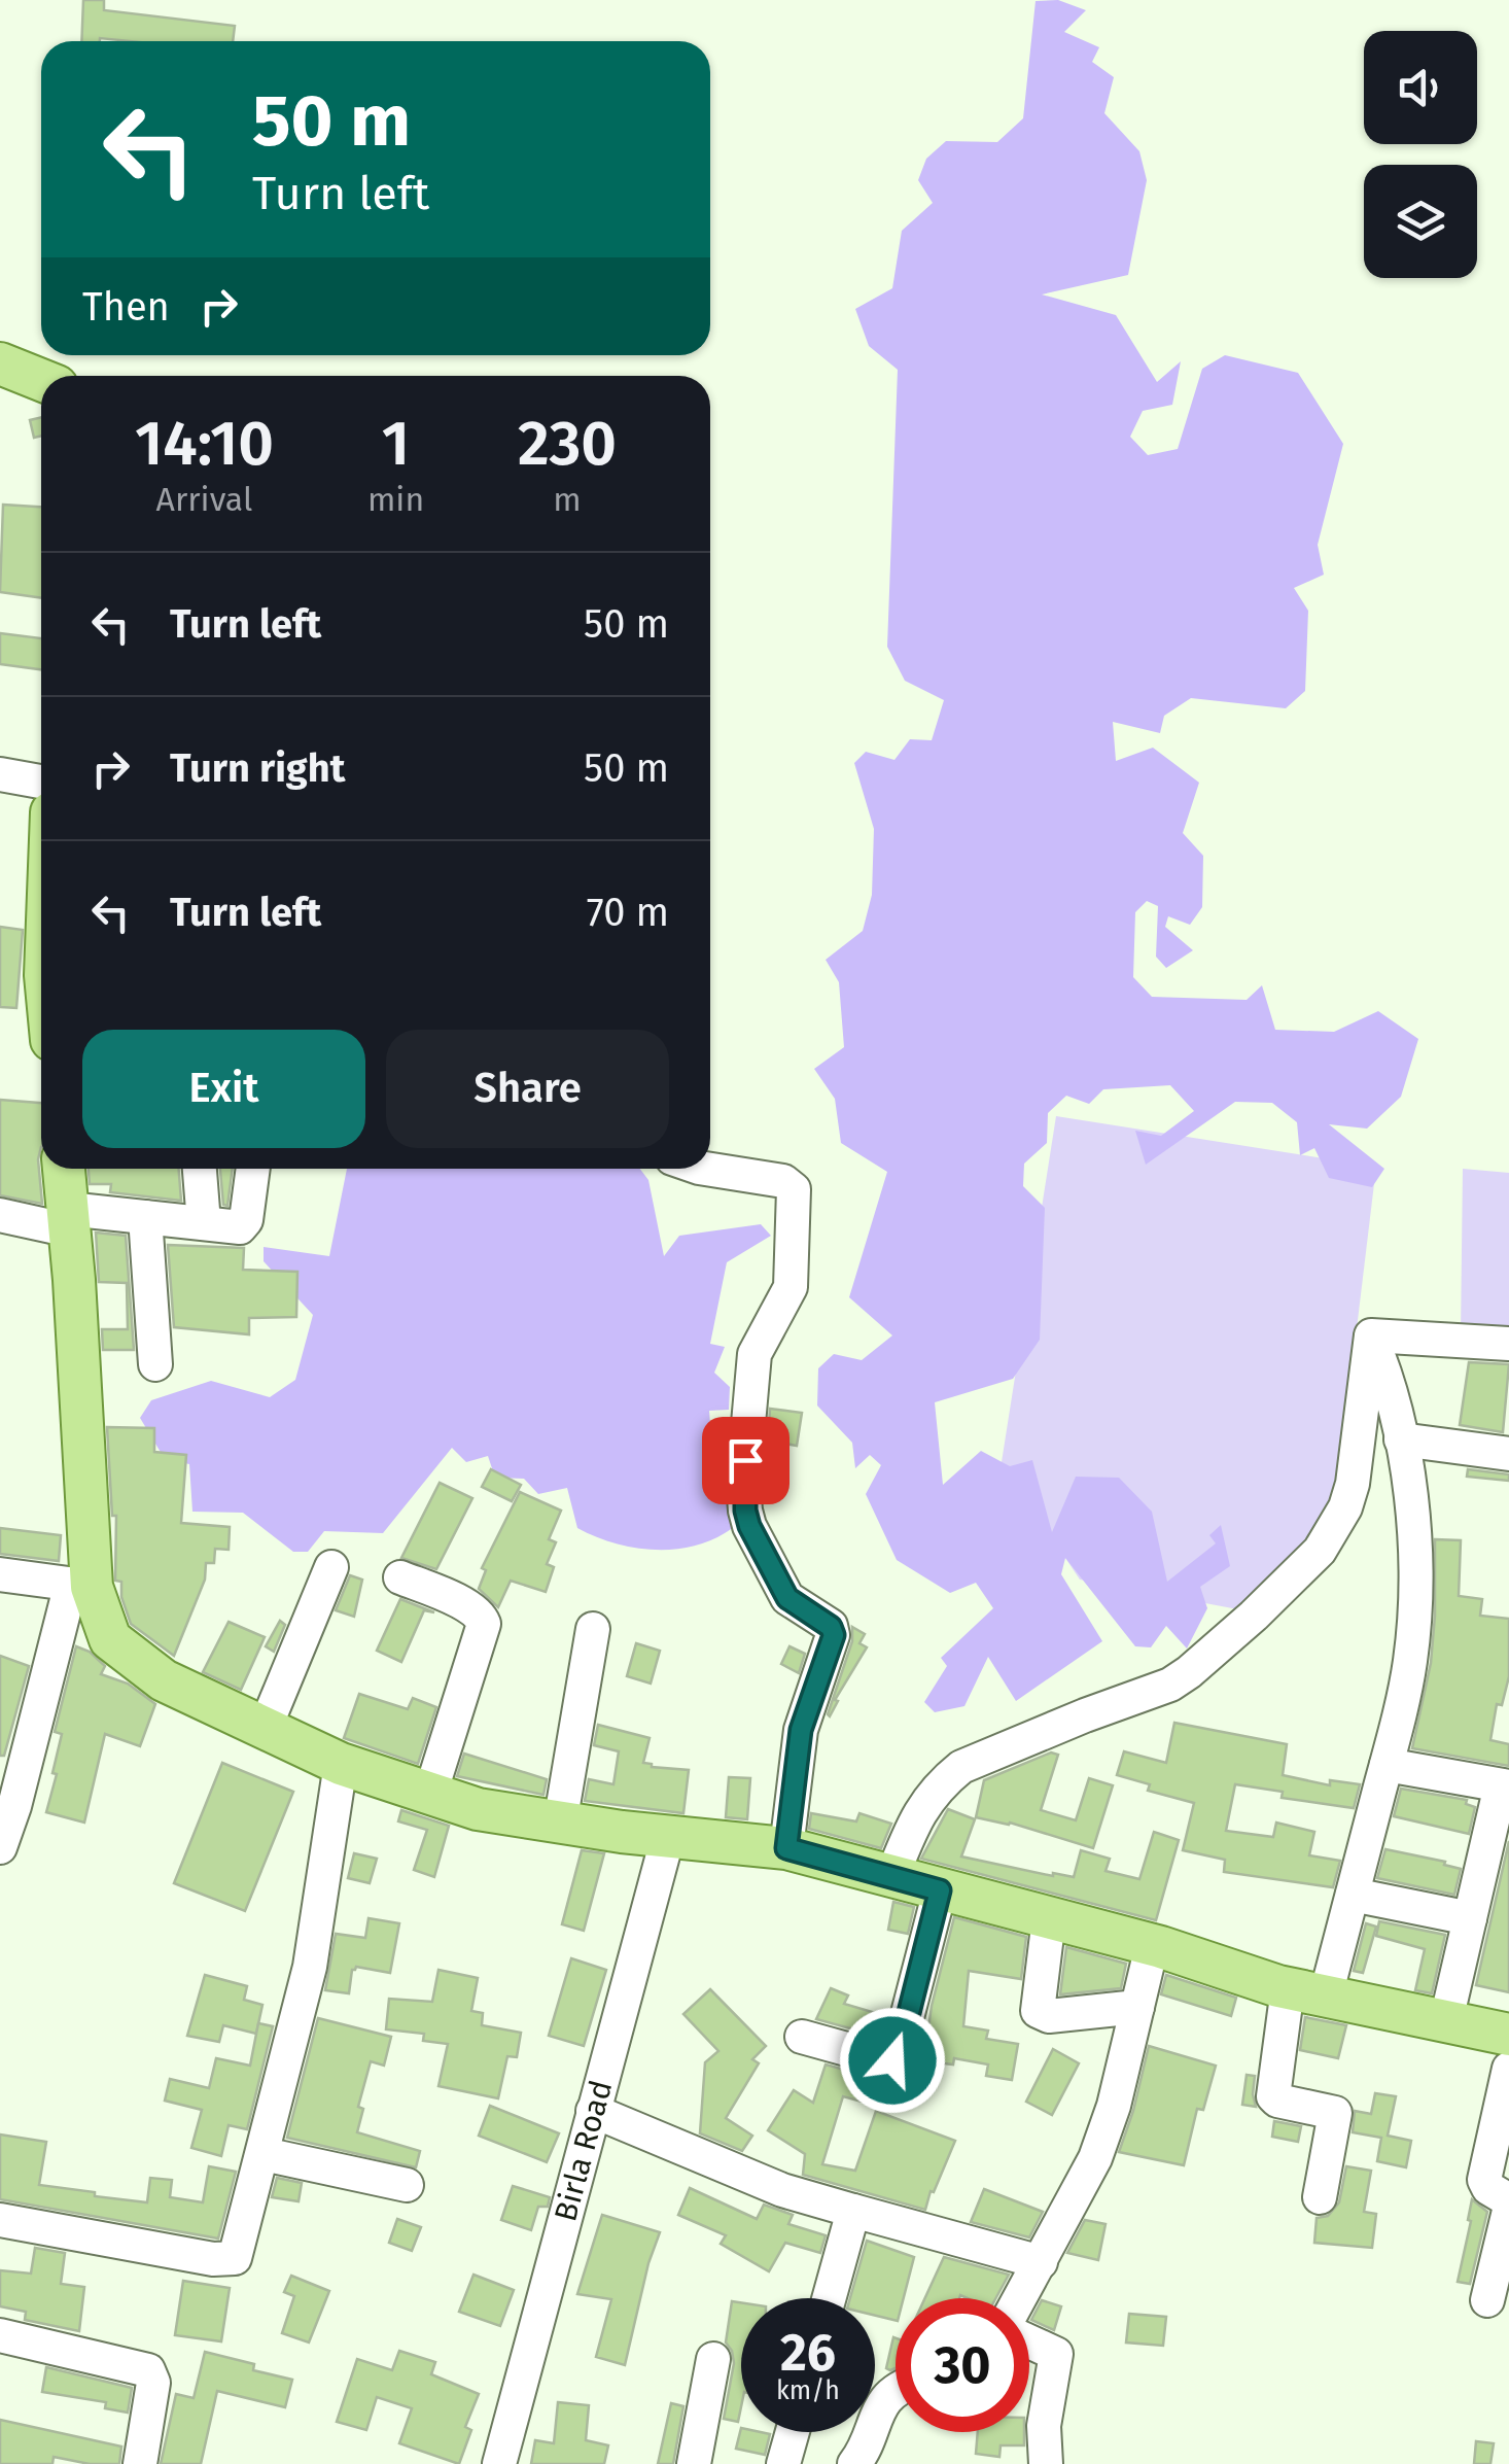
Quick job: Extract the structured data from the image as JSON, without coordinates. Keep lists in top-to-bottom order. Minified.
{"streets":{"street":["Birla Road"]},"page":{"turn":["50 m","Turn left"],"then":"Then","eta":["14:10","Arrival","1","min","230","m"],"list":[{"name":"Turn left","value":"50 m"},{"name":"Turn right","value":"50 m"},{"name":"Turn left","value":"70 m"}],"buttons":["Exit","Share"],"speed":"26 km/h","limit":"30"}}
